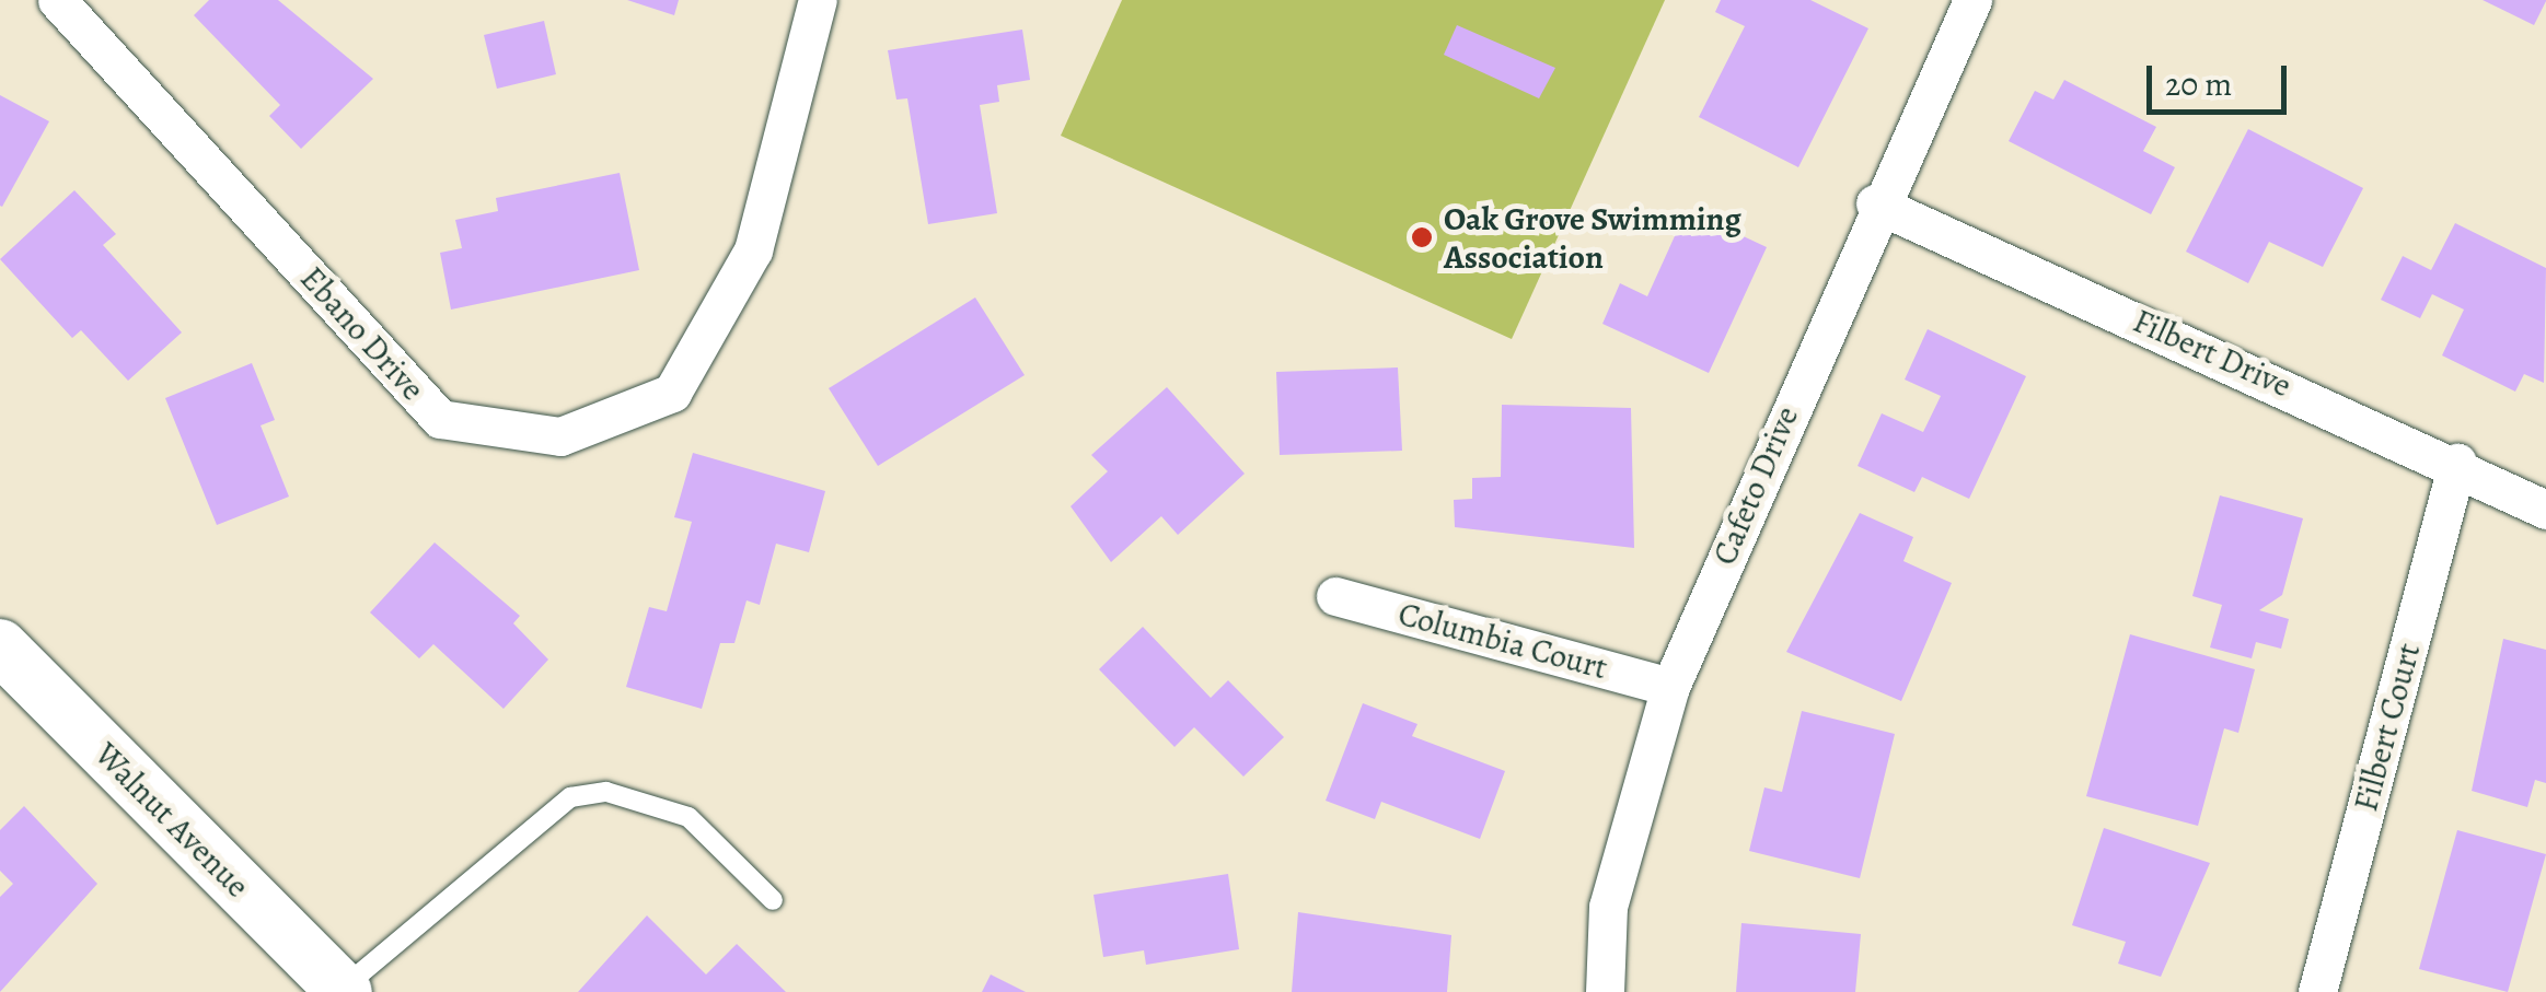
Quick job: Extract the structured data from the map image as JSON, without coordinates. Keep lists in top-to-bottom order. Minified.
{"streets":{"street":["Ebano Drive","Filbert Drive","Cafeto Drive","Columbia Court","Filbert Court","Walnut Avenue"]},"crossings":[["Filbert Drive","Cafeto Drive"],["Filbert Drive","Filbert Court"],["Cafeto Drive","Columbia Court"]],"places":["Oak Grove Swimming Association"],"scale_bar":"20 m"}
